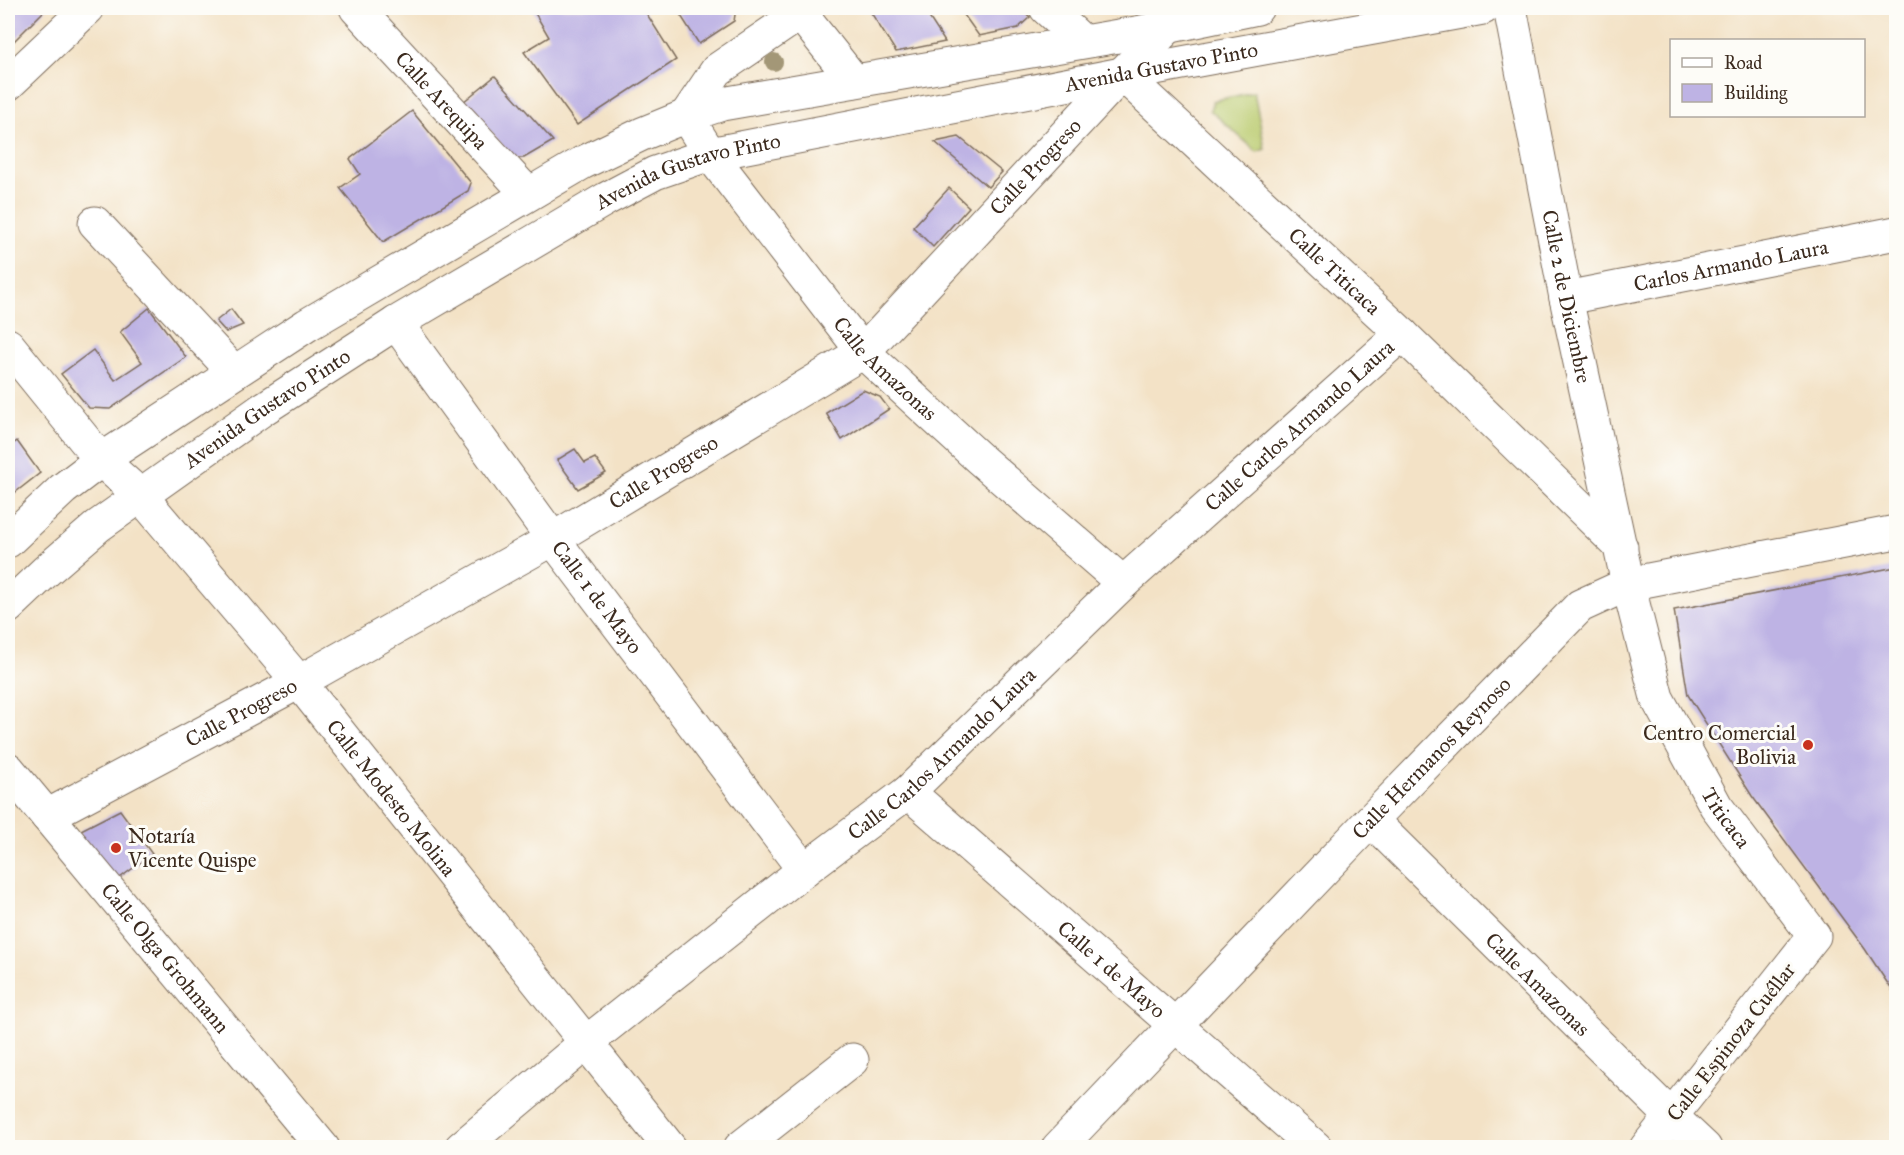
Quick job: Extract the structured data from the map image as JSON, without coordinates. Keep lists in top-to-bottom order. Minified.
{"streets":{"street":["Avenida Gustavo Pinto","Calle Arequipa","Calle Progreso","Carlos Armando Laura","Calle Titicaca","Calle 2 de Diciembre","Calle Amazonas","Calle Carlos Armando Laura","Calle 1 de Mayo","Calle Hermanos Reynoso","Calle Modesto Molina","Titicaca","Calle Olga Grohmann","Calle Espinoza Cuéllar"]},"crossings":[["Avenida Gustavo Pinto","Calle Arequipa"],["Avenida Gustavo Pinto","Calle Progreso"],["Avenida Gustavo Pinto","Calle Titicaca"],["Avenida Gustavo Pinto","Calle Amazonas"],["Avenida Gustavo Pinto","Calle 1 de Mayo"],["Avenida Gustavo Pinto","Calle Modesto Molina"],["Calle Progreso","Calle Titicaca"],["Calle Progreso","Calle Amazonas"],["Calle Progreso","Calle 1 de Mayo"],["Calle Progreso","Calle Modesto Molina"],["Calle Progreso","Calle Olga Grohmann"],["Carlos Armando Laura","Calle 2 de Diciembre"],["Calle Titicaca","Calle 2 de Diciembre"],["Calle Titicaca","Calle Carlos Armando Laura"],["Calle 2 de Diciembre","Calle Hermanos Reynoso"],["Calle 2 de Diciembre","Titicaca"],["Calle Amazonas","Calle Carlos Armando Laura"],["Calle Amazonas","Calle Hermanos Reynoso"],["Calle Amazonas","Calle Espinoza Cuéllar"],["Calle Carlos Armando Laura","Calle 1 de Mayo"],["Calle Carlos Armando Laura","Calle Modesto Molina"],["Calle 1 de Mayo","Calle Hermanos Reynoso"],["Calle Hermanos Reynoso","Titicaca"],["Titicaca","Calle Espinoza Cuéllar"]],"places":["Centro Comercial Bolivia","Notaría Vicente Quispe"],"legend":["Road","Building"]}
